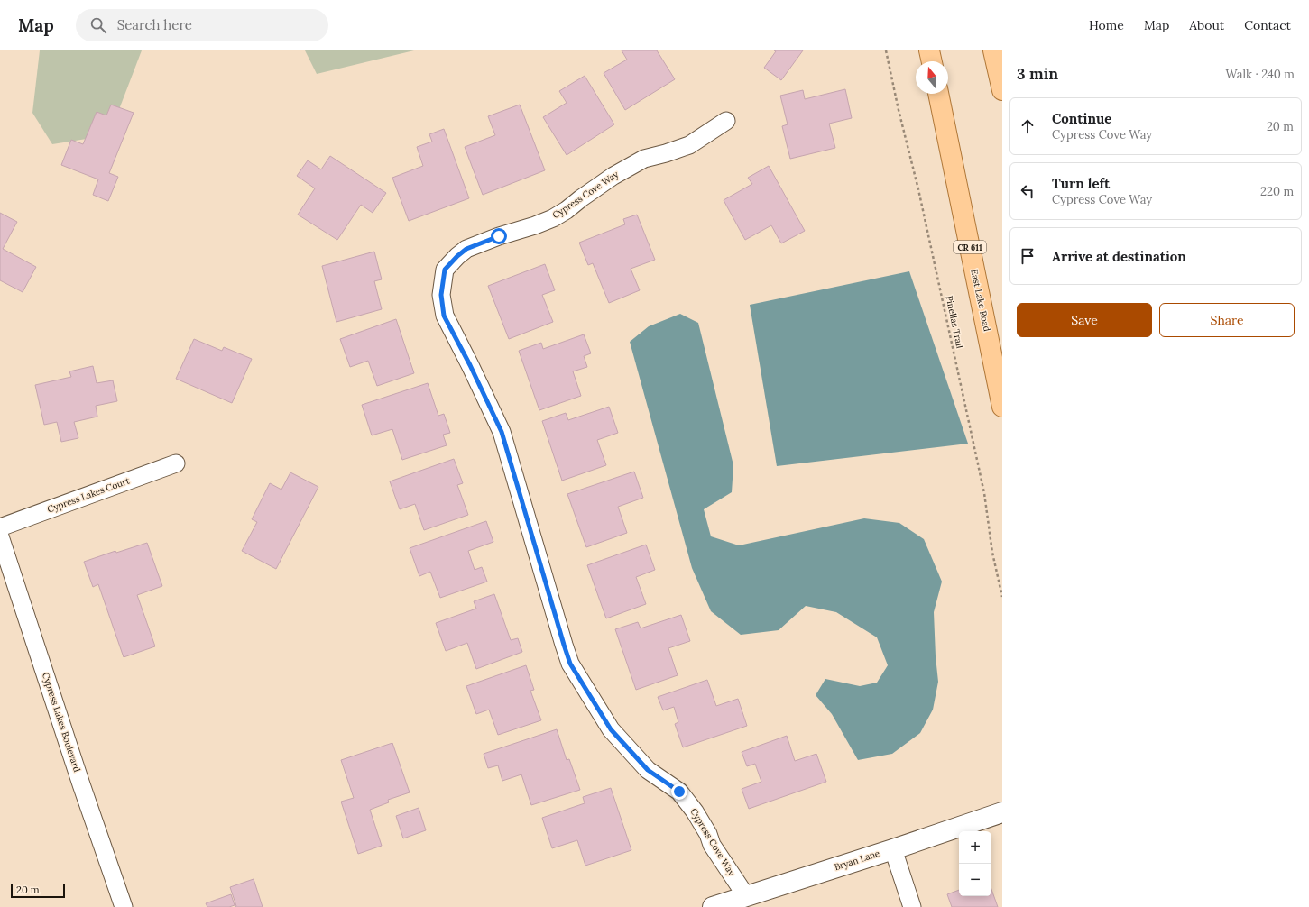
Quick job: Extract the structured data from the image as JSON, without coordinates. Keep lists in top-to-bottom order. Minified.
{"streets":{"main road":["CR 611","East Lake Road"],"street":["Cypress Cove Way","Cypress Lakes Court","Cypress Lakes Boulevard","Bryan Lane"],"path":["Pinellas Trail"]},"crossings":[["Cypress Cove Way","Bryan Lane"]],"scale_bar":"20 m","north":"top","page":{"header":"Map","search":"Search here","nav":["Home","Map","About","Contact"],"heading":["3 min","Walk · 240 m"],"list":[["Continue","Cypress Cove Way","20 m"],["Turn left","Cypress Cove Way","220 m"],"Arrive at destination"],"buttons":["Save","Share"],"map_buttons":["+","−"],"scale":"20 m"}}
